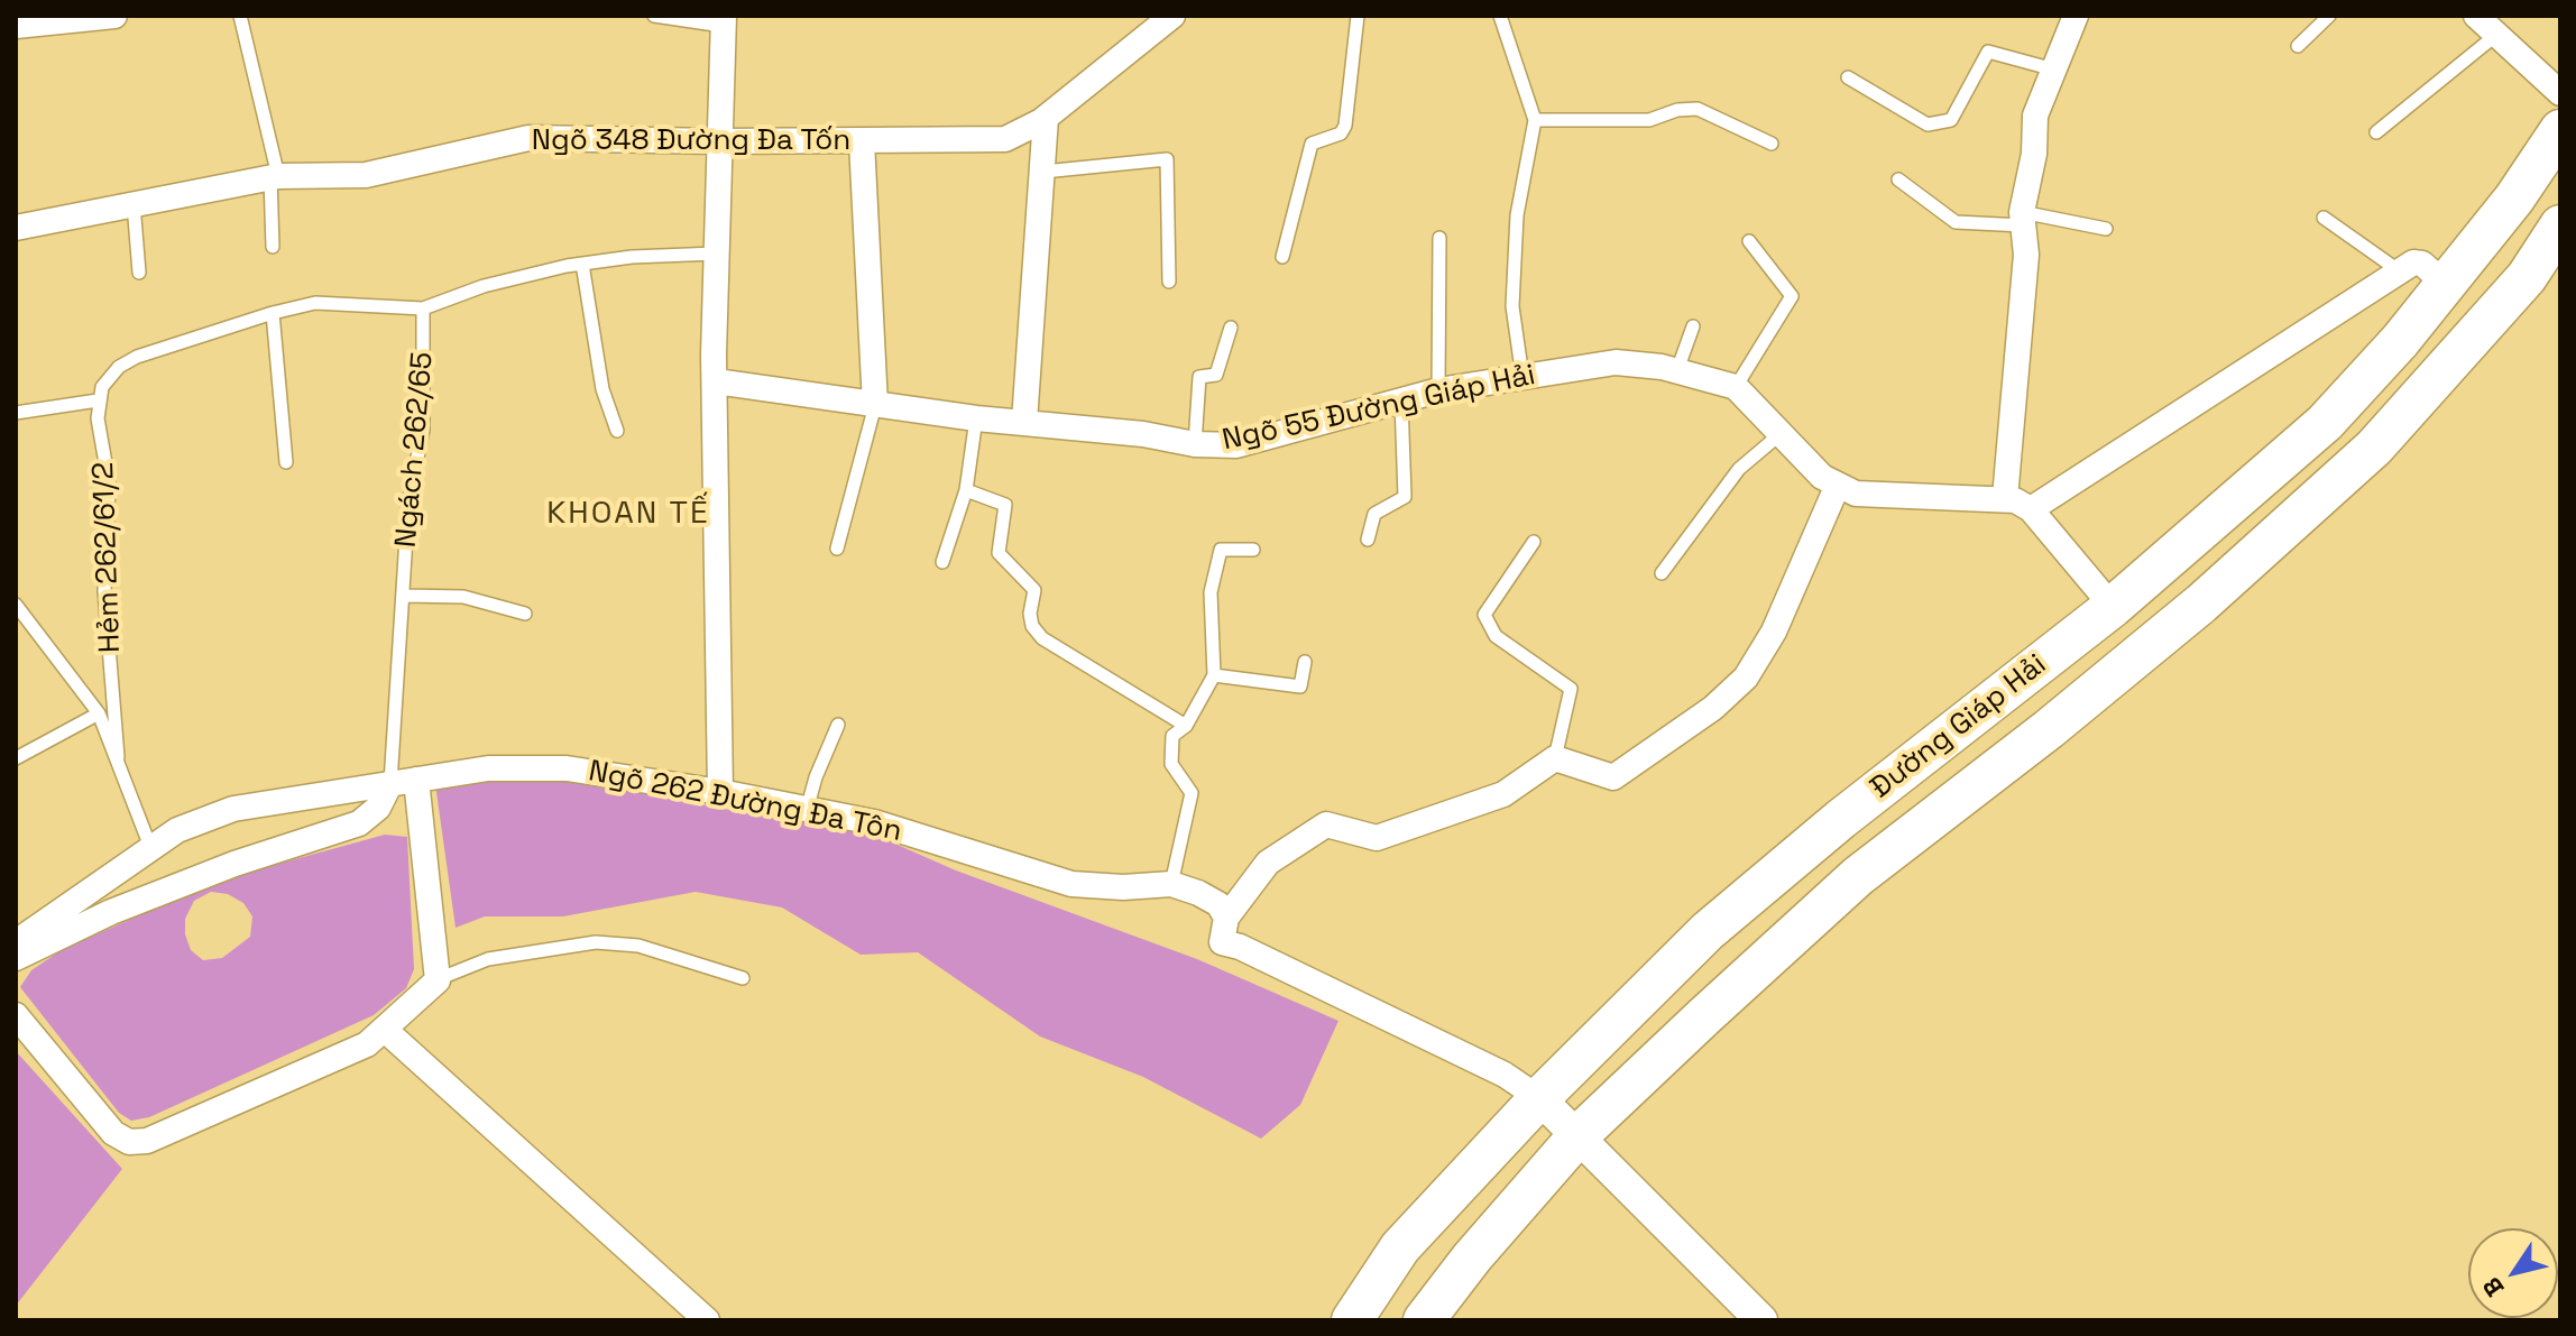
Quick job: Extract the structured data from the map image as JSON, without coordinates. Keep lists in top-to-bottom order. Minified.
{"streets":{"highway":["Đường Giáp Hải"],"street":["Ngõ 348 Đường Đa Tốn","Ngõ 55 Đường Giáp Hải","Ngõ 262 Đường Đa Tôn"],"lane":["Ngách 262/65","Hẻm 262/61/2"]},"crossings":[["Ngõ 55 Đường Giáp Hải","Đường Giáp Hải"],["Ngách 262/65","Ngõ 262 Đường Đa Tôn"],["Đường Giáp Hải","Ngõ 262 Đường Đa Tôn"]],"districts":["KHOAN TẾ"],"north":"bottom left"}
